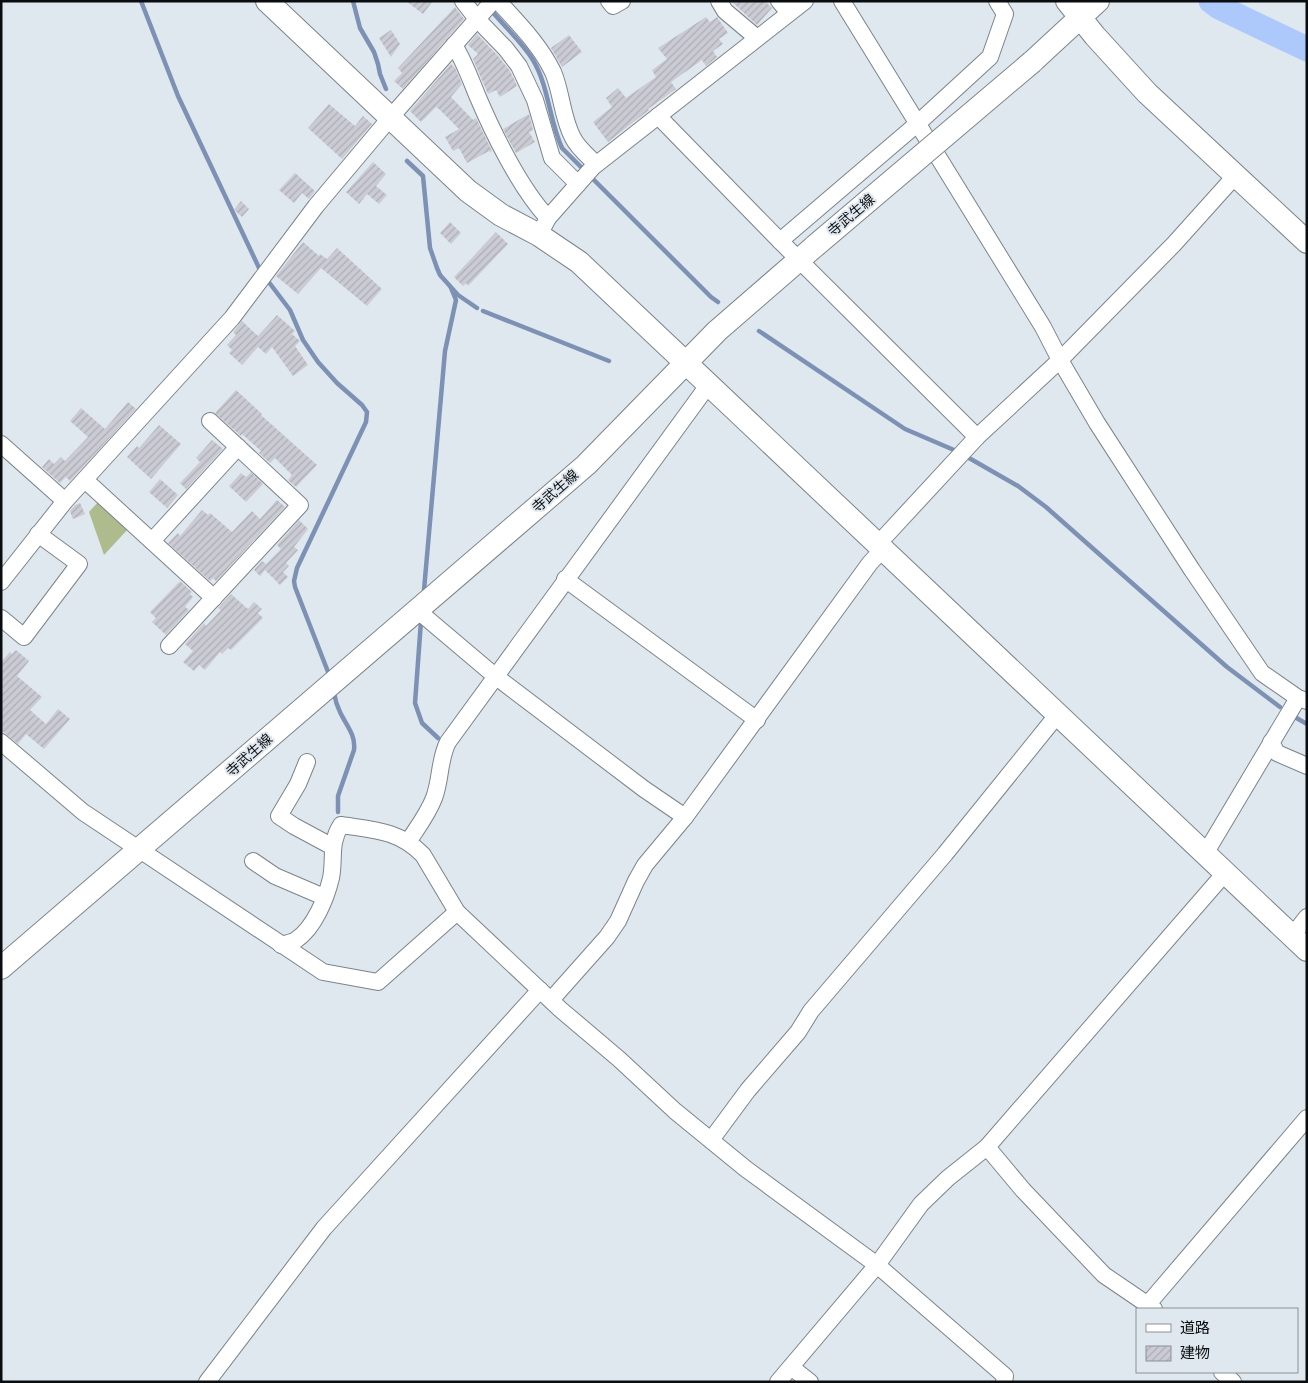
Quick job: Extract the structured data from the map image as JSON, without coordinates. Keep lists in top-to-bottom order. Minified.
{"streets":{"street":["寺武生線"]},"legend":["道路","建物"]}
